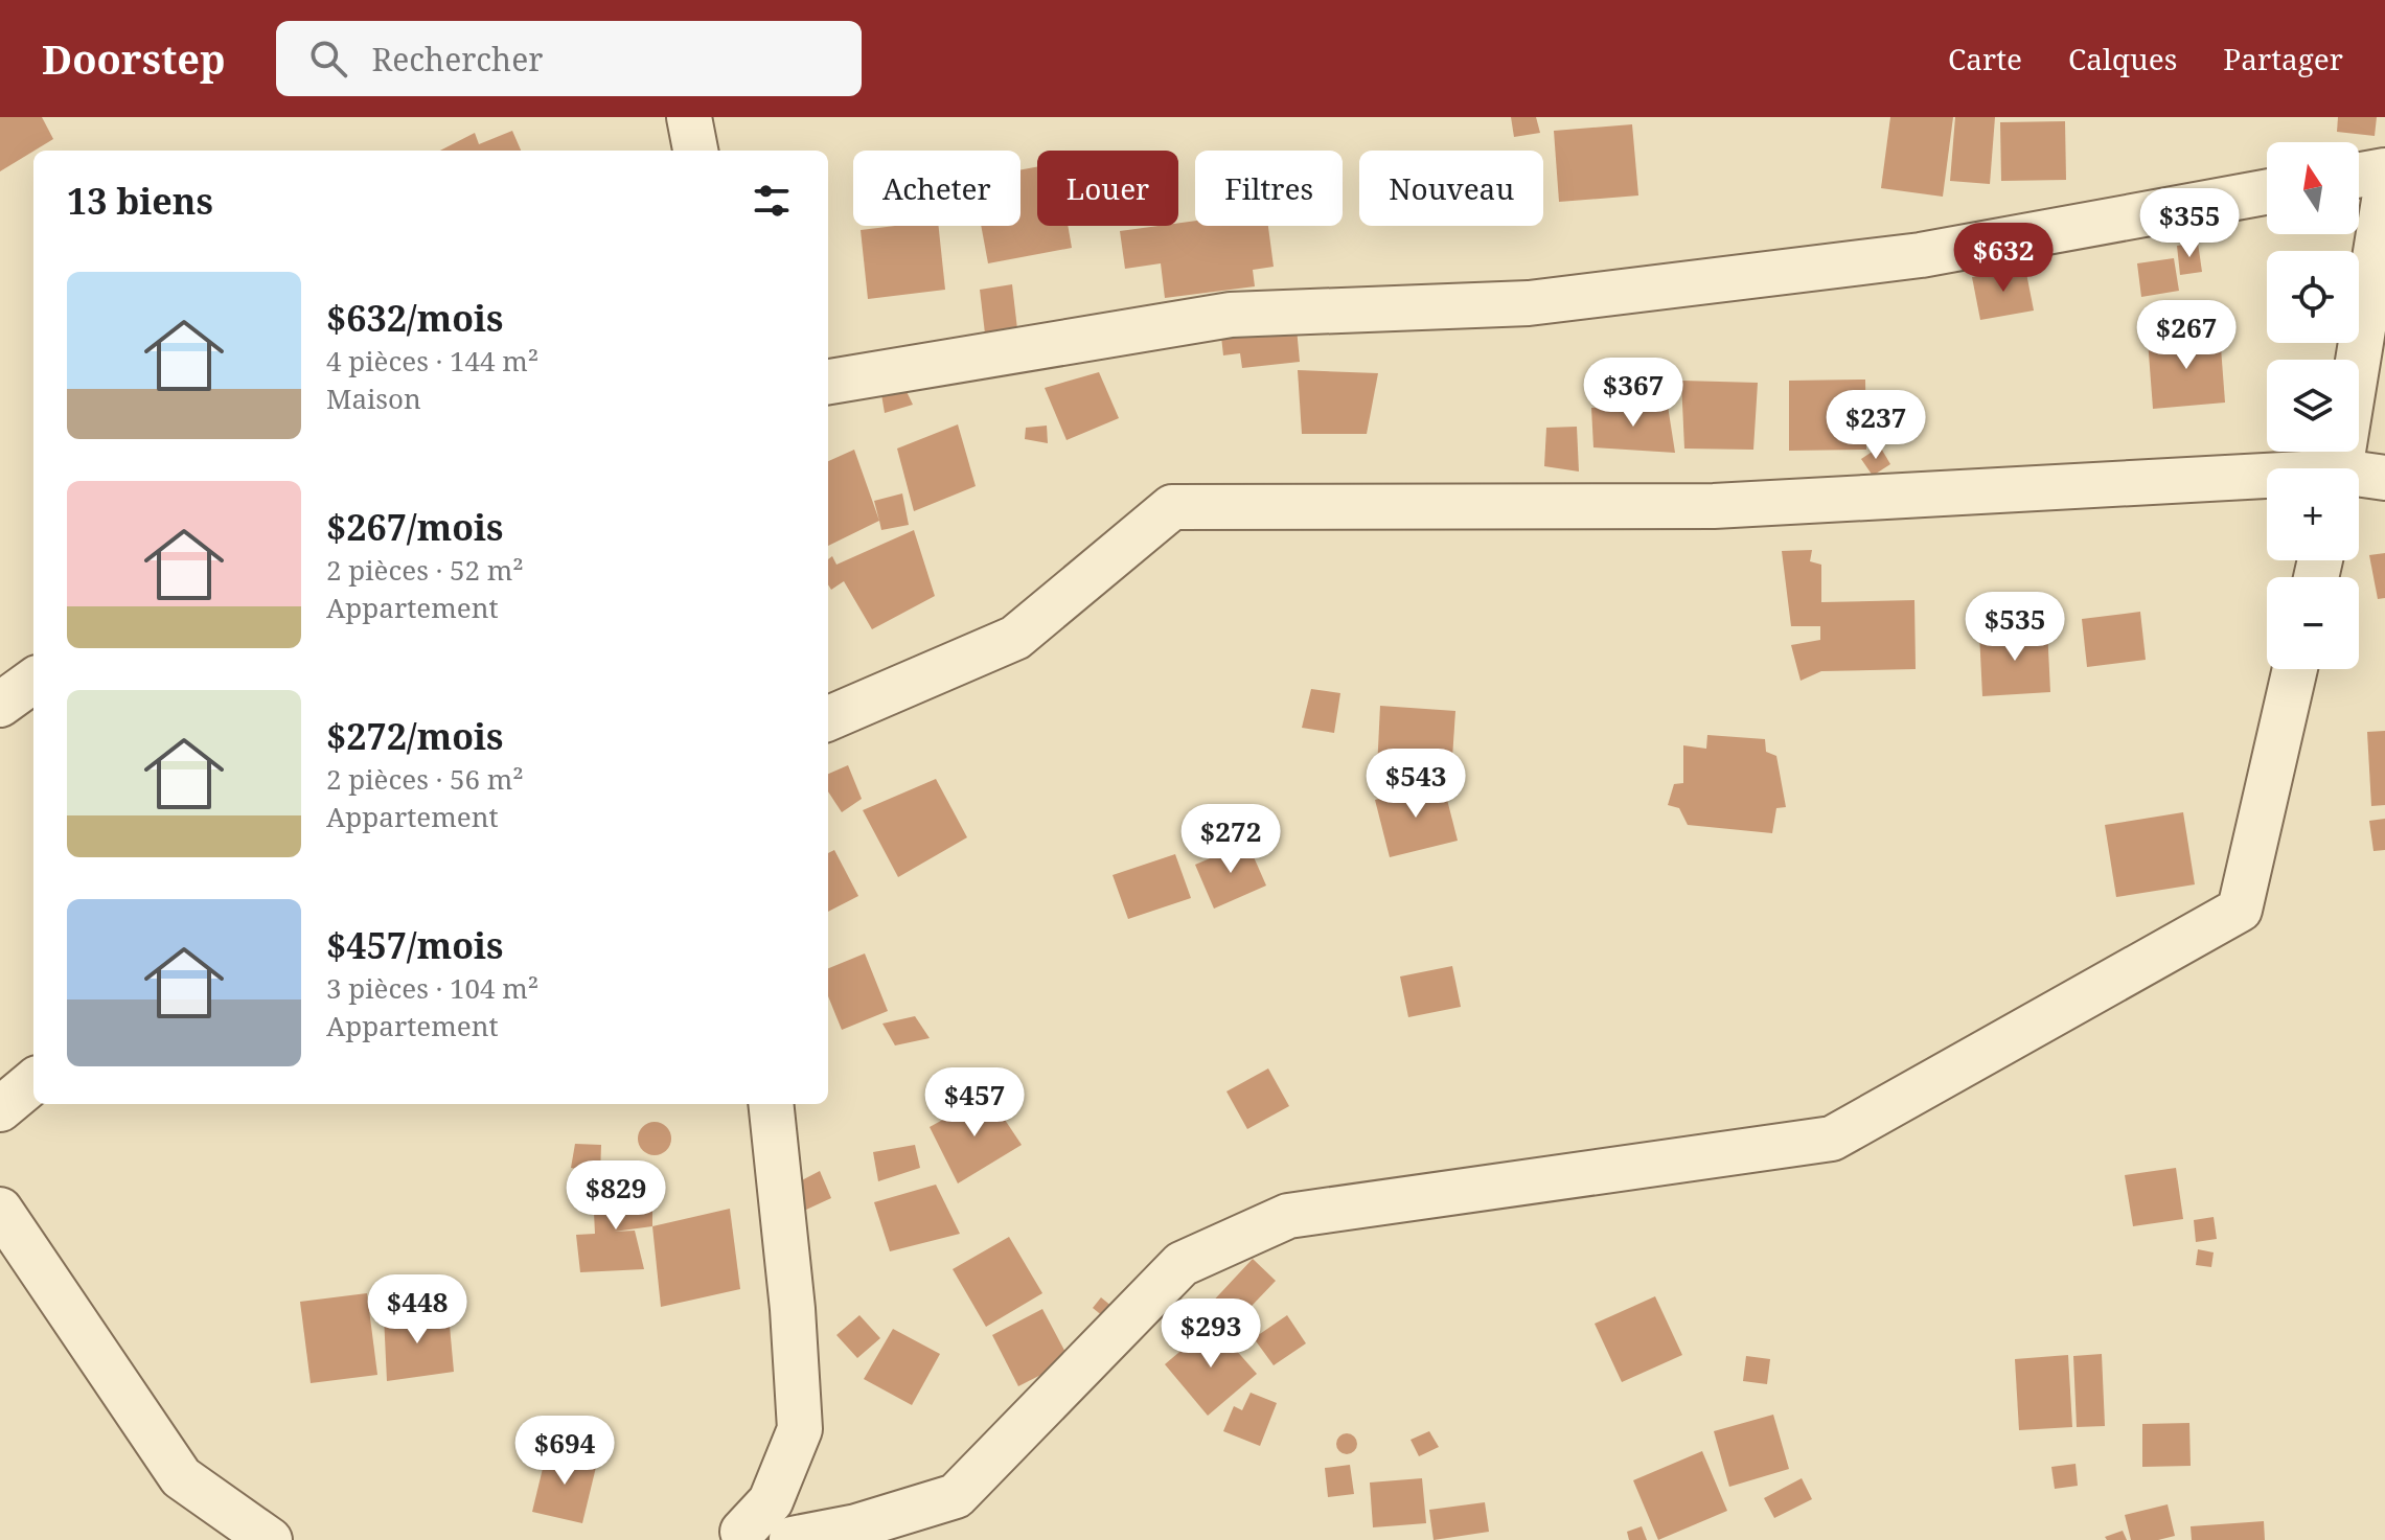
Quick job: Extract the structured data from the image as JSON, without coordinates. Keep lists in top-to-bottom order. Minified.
{"north":"top","page":{"header":"Doorstep","search":"Rechercher","nav":["Carte","Calques","Partager"],"map_buttons":["+","−"],"chip":["Acheter","Louer","Filtres","Nouveau"],"heading":"13 biens","price":["$355","$632","$267","$367","$237","$535","$543","$272","$457","$829","$448","$293","$694"],"list":[{"name":"$632/mois","note":"4 pièces · 144 m² · Maison"},{"name":"$267/mois","note":"2 pièces · 52 m² · Appartement"},{"name":"$272/mois","note":"2 pièces · 56 m² · Appartement"},{"name":"$457/mois","note":"3 pièces · 104 m² · Appartement"}]}}
